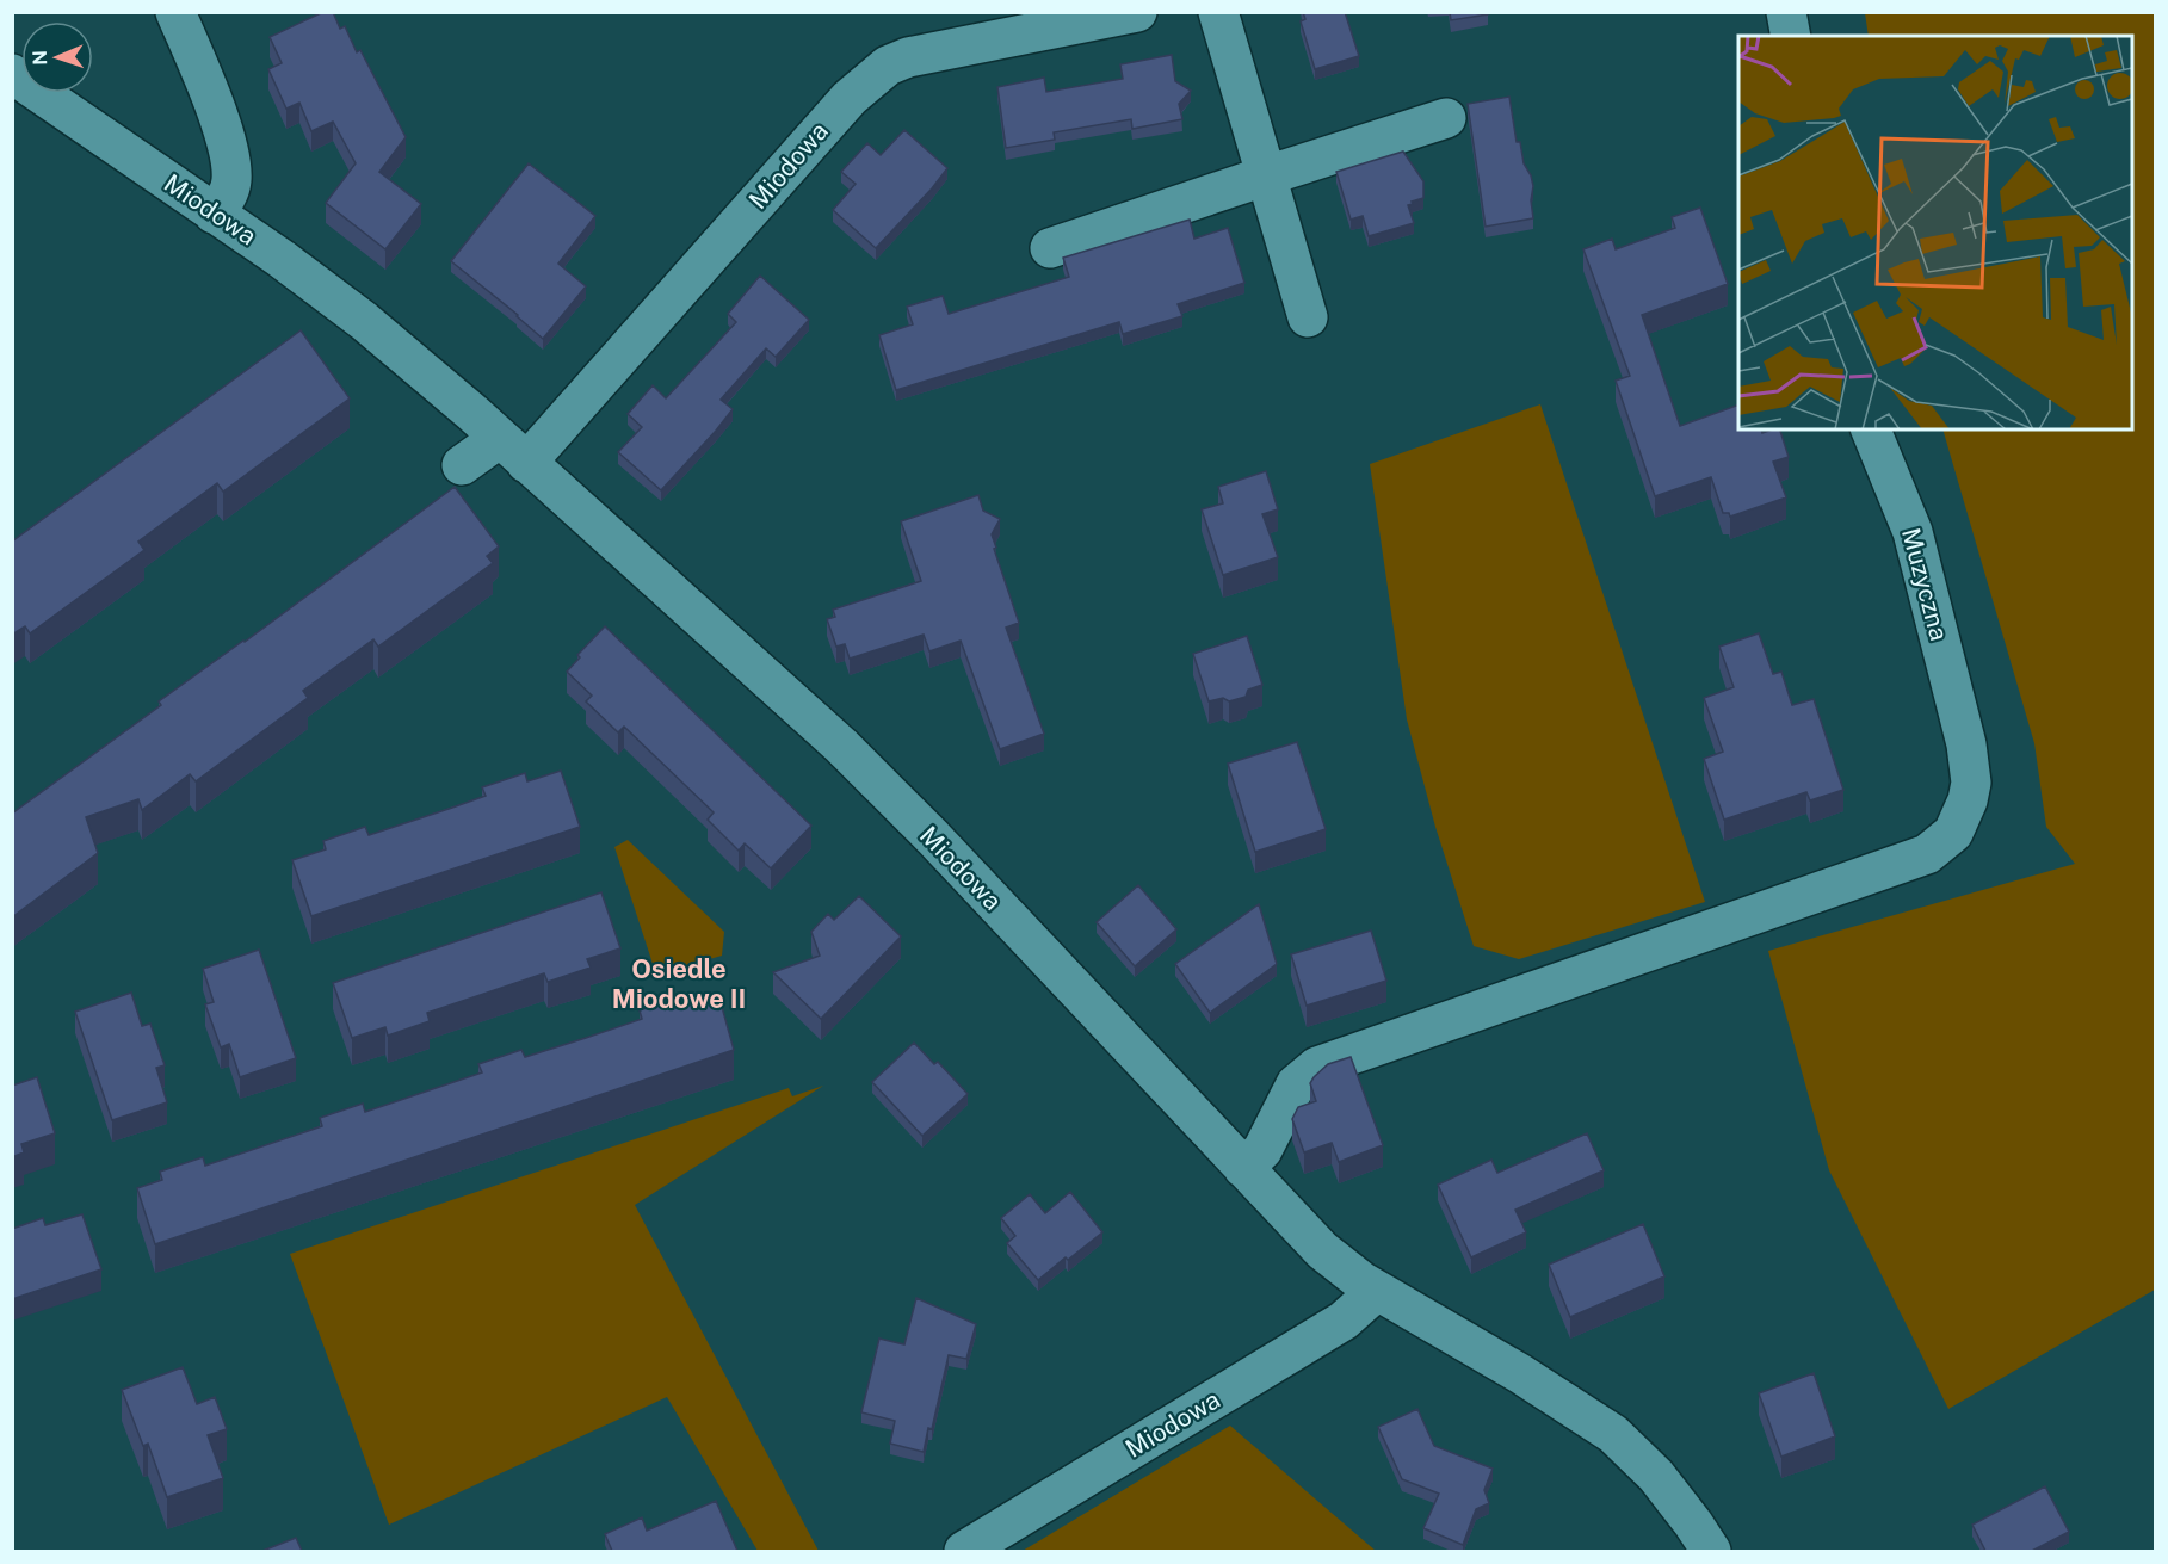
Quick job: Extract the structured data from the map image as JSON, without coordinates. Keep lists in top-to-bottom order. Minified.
{"streets":{"street":["Miodowa","Muzyczna"]},"crossings":[["Miodowa","Muzyczna"]],"districts":["Osiedle Miodowe II"],"north":"left"}
